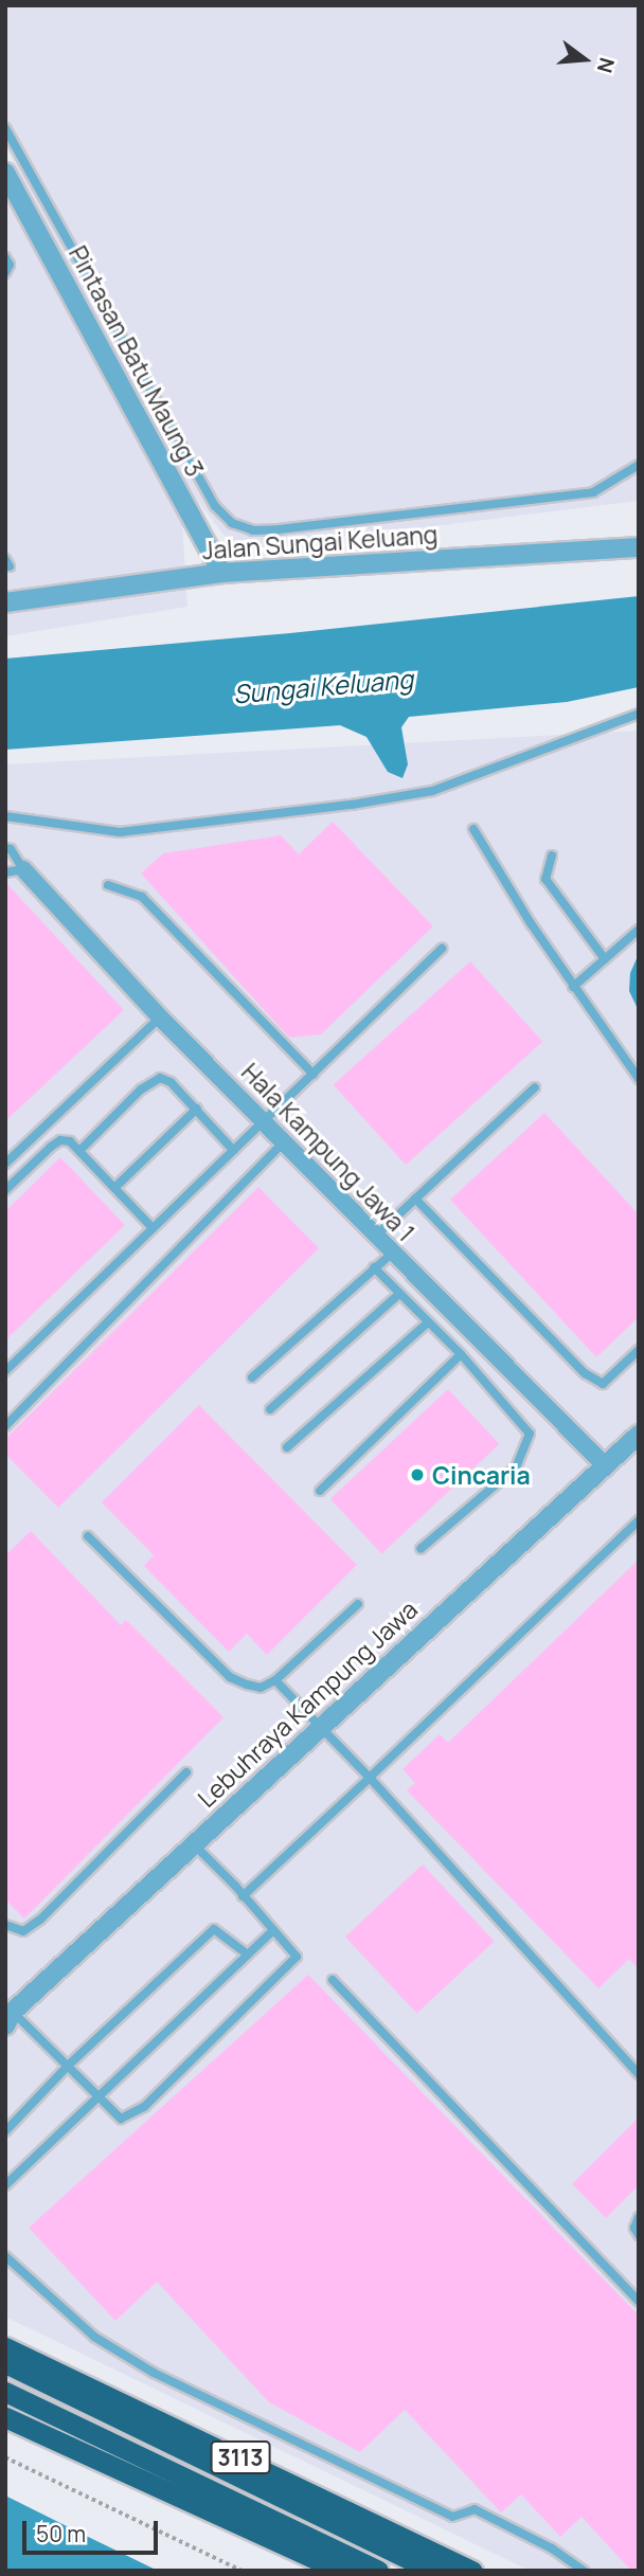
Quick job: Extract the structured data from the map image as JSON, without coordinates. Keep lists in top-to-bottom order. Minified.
{"streets":{"highway":["3113"],"street":["Pintasan Batu Maung 3","Jalan Sungai Keluang","Hala Kampung Jawa 1","Lebuhraya Kampung Jawa"]},"crossings":[["Pintasan Batu Maung 3","Jalan Sungai Keluang"],["Hala Kampung Jawa 1","Lebuhraya Kampung Jawa"]],"water":["Sungai Keluang"],"places":["Cincaria"],"scale_bar":"50 m","north":"right"}
